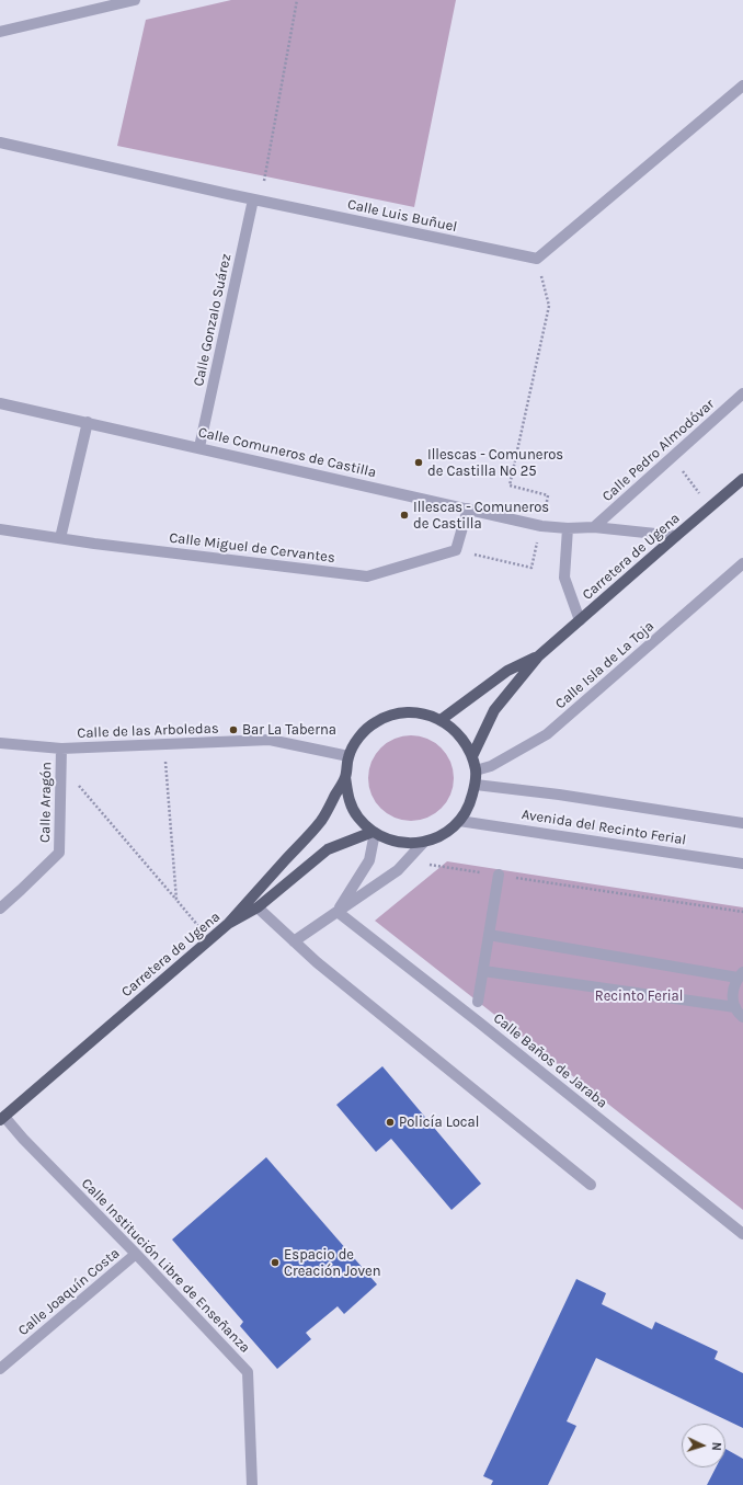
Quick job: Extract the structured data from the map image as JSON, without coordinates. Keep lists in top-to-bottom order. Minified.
{"streets":{"main road":["Carretera de Ugena"],"street":["Calle Luis Buñuel","Calle Gonzalo Suárez","Calle Pedro Almodóvar","Calle Comuneros de Castilla","Calle Miguel de Cervantes","Calle Isla de La Toja","Calle de las Arboledas","Calle Aragón","Avenida del Recinto Ferial","Calle Baños de Jaraba","Calle Institución Libre de Enseñanza","Calle Joaquín Costa"]},"crossings":[["Calle Luis Buñuel","Calle Gonzalo Suárez"],["Calle Gonzalo Suárez","Calle Comuneros de Castilla"],["Calle Pedro Almodóvar","Calle Comuneros de Castilla"],["Calle Comuneros de Castilla","Carretera de Ugena"],["Carretera de Ugena","Calle Isla de La Toja"],["Carretera de Ugena","Calle de las Arboledas"],["Carretera de Ugena","Avenida del Recinto Ferial"],["Carretera de Ugena","Calle Institución Libre de Enseñanza"],["Calle Isla de La Toja","Calle de las Arboledas"],["Calle Isla de La Toja","Avenida del Recinto Ferial"],["Calle de las Arboledas","Calle Aragón"],["Calle de las Arboledas","Avenida del Recinto Ferial"],["Calle Institución Libre de Enseñanza","Calle Joaquín Costa"]],"parks":["Recinto Ferial"],"places":["Illescas - Comuneros de Castilla Nº 25","Illescas - Comuneros de Castilla","Bar La Taberna","Policía Local","Espacio de Creación Joven"],"north":"right"}
